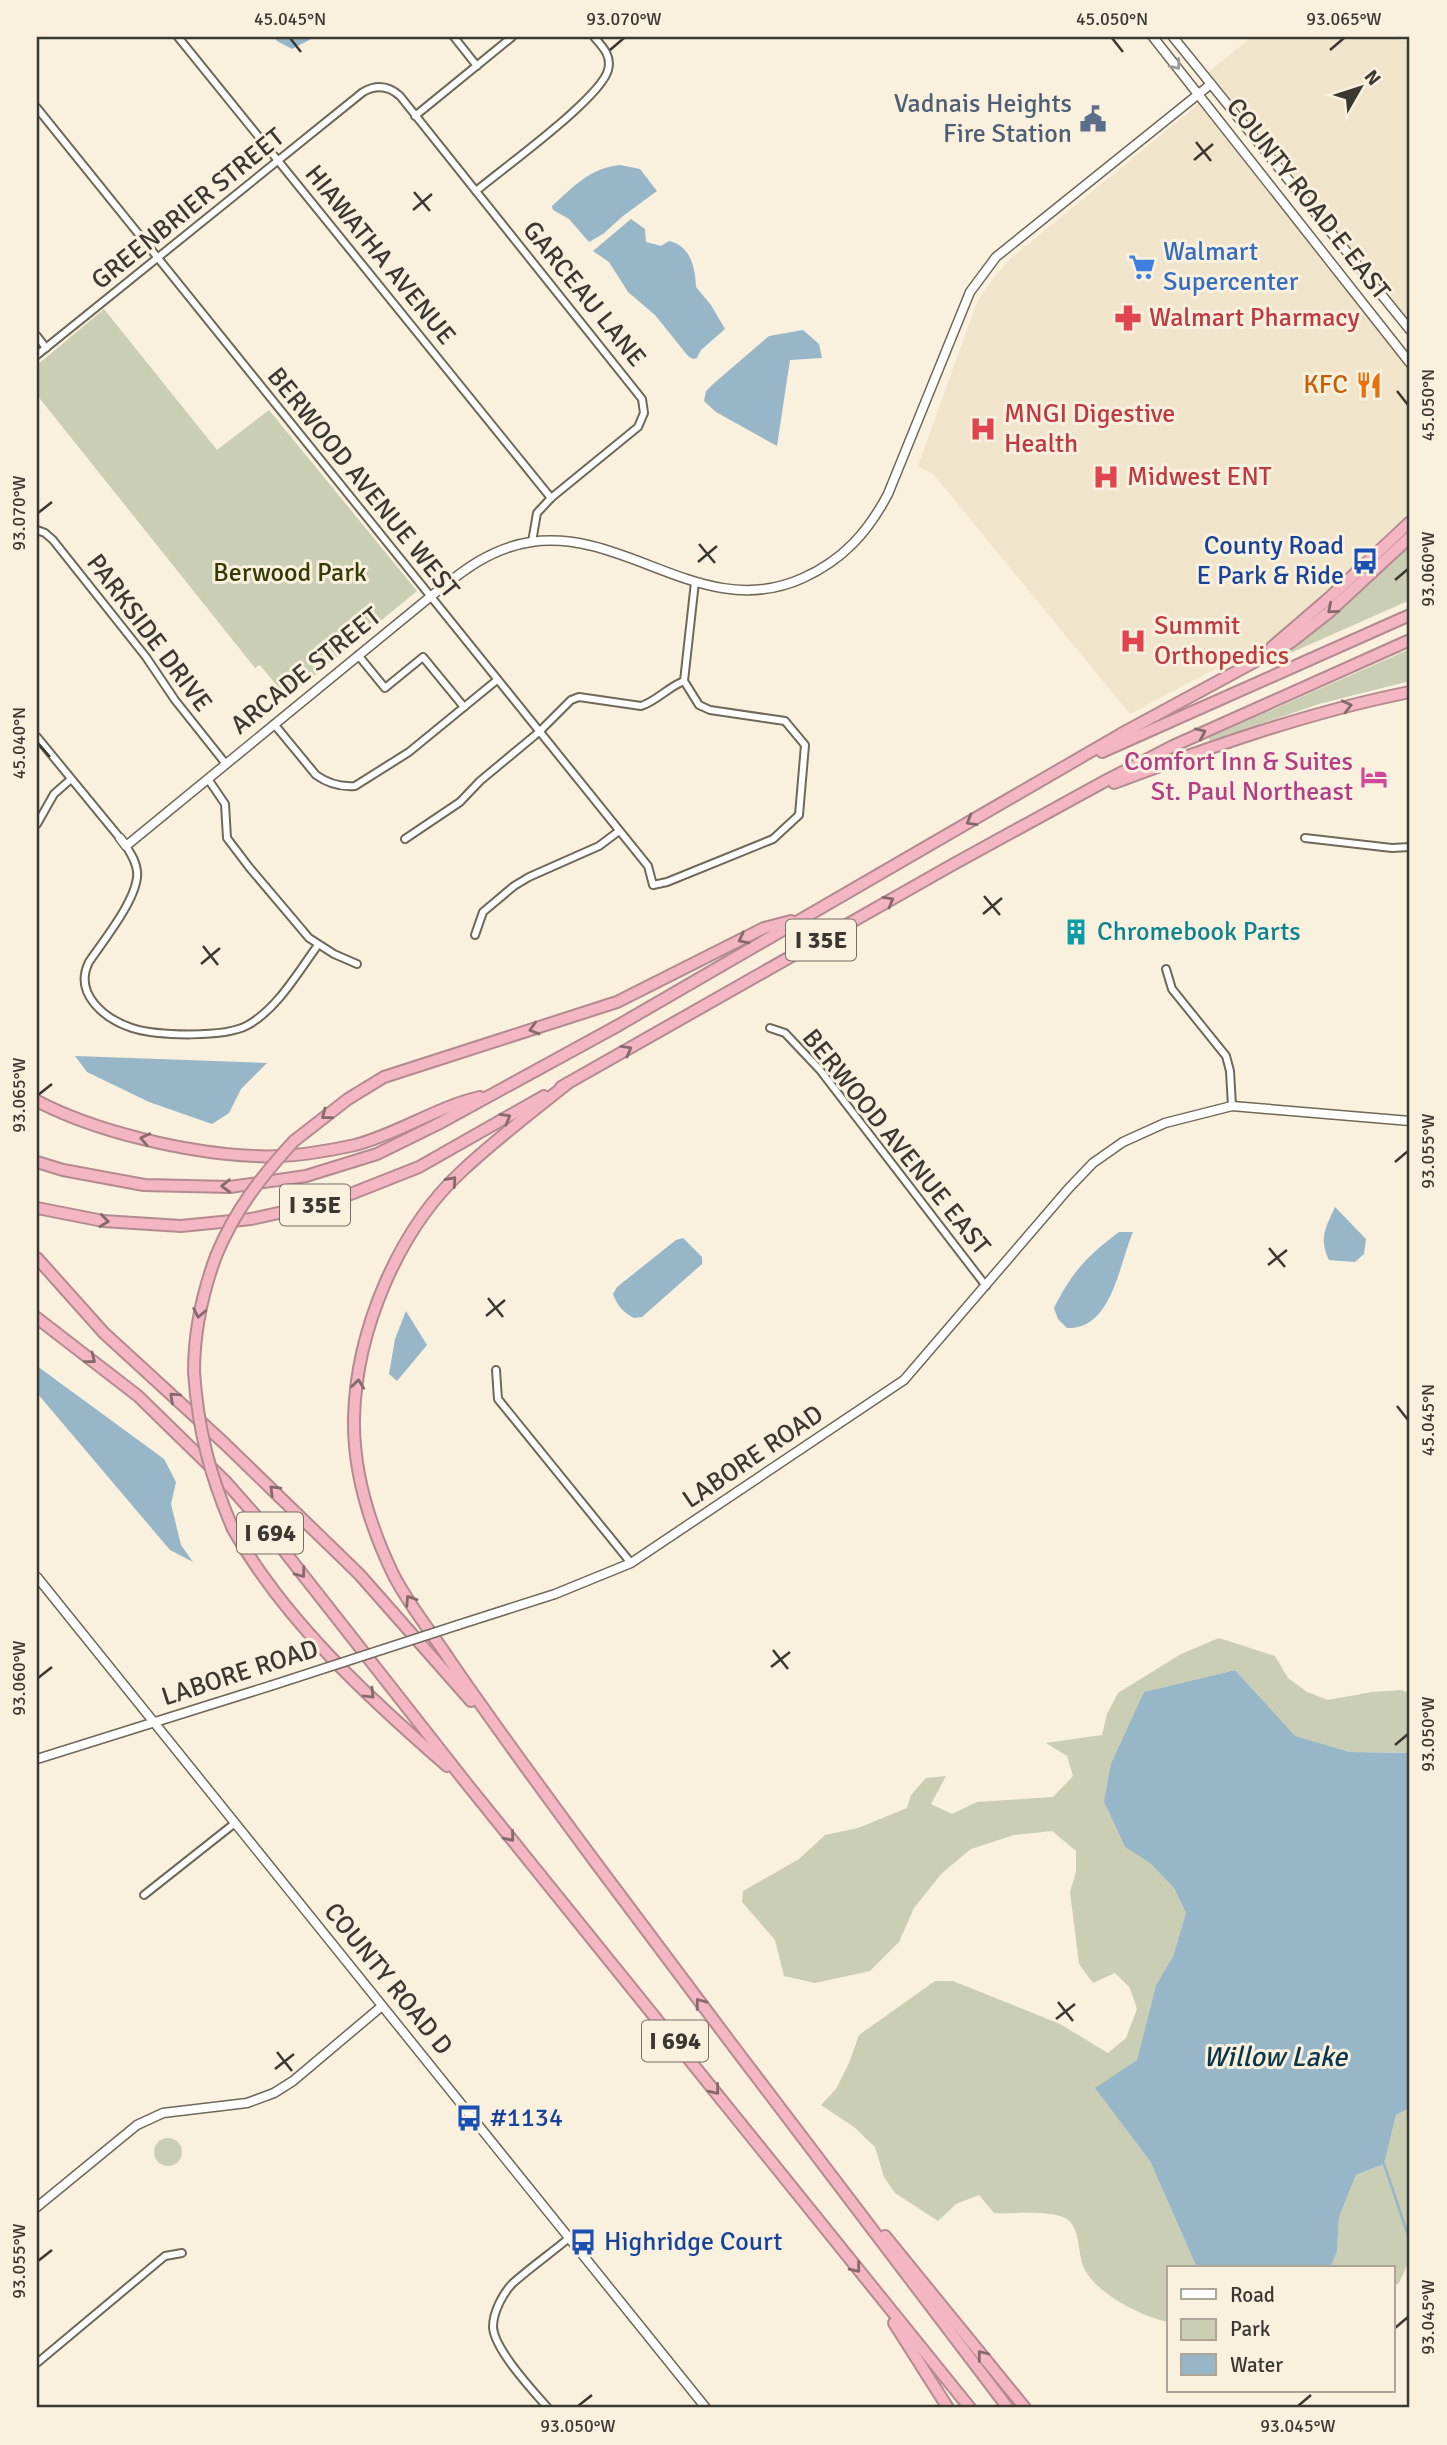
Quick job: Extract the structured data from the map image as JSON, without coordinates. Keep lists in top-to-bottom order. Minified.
{"streets":{"highway":["I 35E","I 694"],"street":["COUNTY ROAD E EAST","GREENBRIER STREET","HIAWATHA AVENUE","GARCEAU LANE","BERWOOD AVENUE WEST","PARKSIDE DRIVE","ARCADE STREET","BERWOOD AVENUE EAST","LABORE ROAD","COUNTY ROAD D"]},"crossings":[["COUNTY ROAD E EAST","ARCADE STREET"],["GREENBRIER STREET","HIAWATHA AVENUE"],["GREENBRIER STREET","GARCEAU LANE"],["GREENBRIER STREET","BERWOOD AVENUE WEST"],["HIAWATHA AVENUE","GARCEAU LANE"],["GARCEAU LANE","ARCADE STREET"],["BERWOOD AVENUE WEST","ARCADE STREET"],["PARKSIDE DRIVE","ARCADE STREET"],["BERWOOD AVENUE EAST","LABORE ROAD"],["LABORE ROAD","COUNTY ROAD D"]],"water":["Willow Lake"],"parks":["Berwood Park"],"places":{"public building":["Vadnais Heights Fire Station"],"supermarket":["Walmart Supercenter"],"pharmacy":["Walmart Pharmacy"],"restaurant":["KFC"],"hospital":["MNGI Digestive Health","Midwest ENT","Summit Orthopedics"],"bus stop":["County Road E Park & Ride","#1134","Highridge Court"],"hotel":["Comfort Inn & Suites St. Paul Northeast"],"building":["Chromebook Parts"]},"legend":["Road","Park","Water"],"north":"top right","coordinates":["45.045°N","93.070°W","45.050°N","93.065°W","93.060°W","45.040°N","93.055°W","93.050°W","93.045°W"]}
